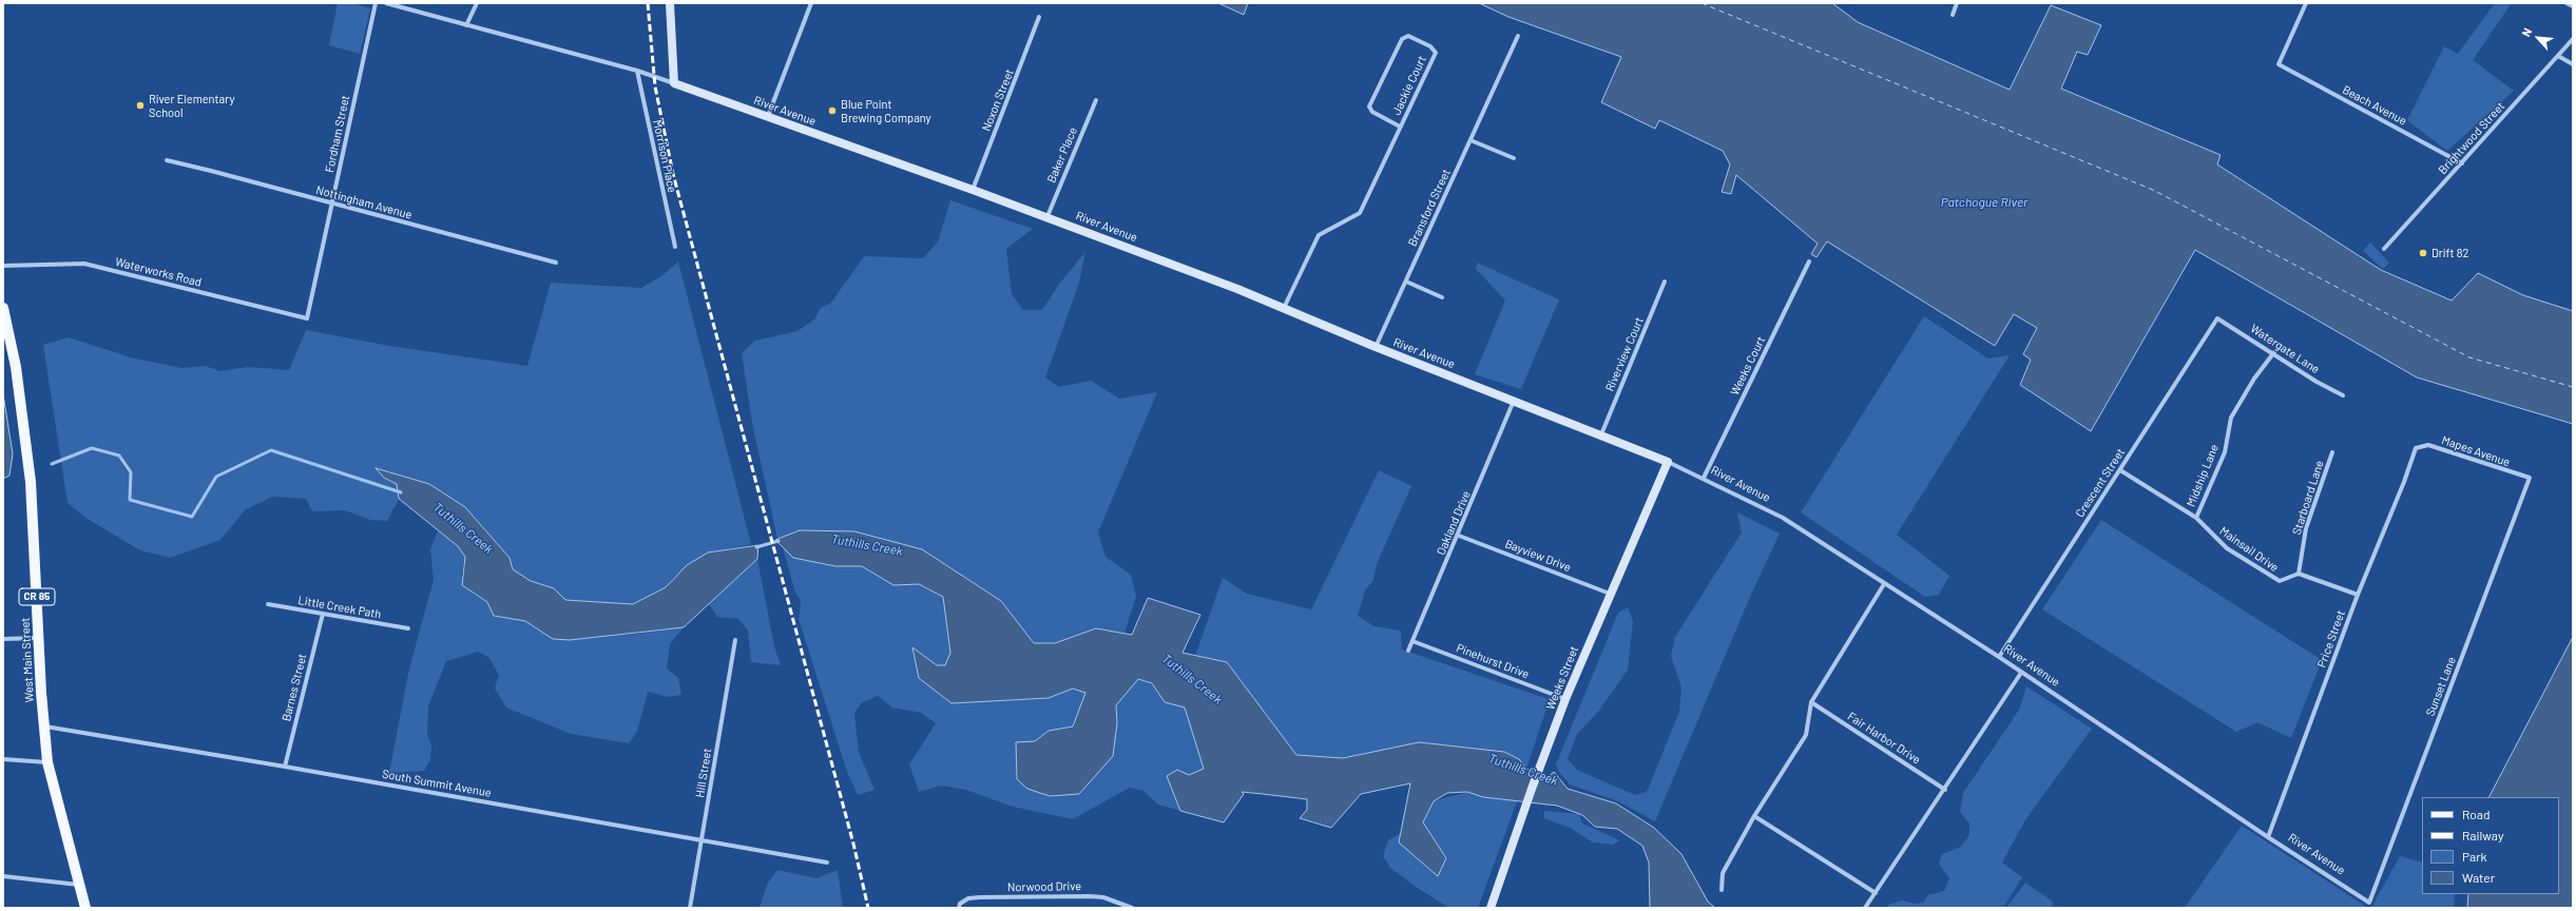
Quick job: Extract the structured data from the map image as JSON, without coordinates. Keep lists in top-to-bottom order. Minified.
{"streets":{"main road":["River Avenue","CR 85","West Main Street","Weeks Street"],"street":["Jackie Court","Noxon Street","Beach Avenue","Fordham Street","Brightwood Street","Baker Place","Morrison Place","Nottingham Avenue","Bransford Street","Waterworks Road","Watergate Lane","Riverview Court","Weeks Court","Mapes Avenue","Midship Lane","Crescent Street","Starboard Lane","Oakland Drive","Mainsail Drive","Bayview Drive","Little Creek Path","Price Street","Pinehurst Drive","Sunset Lane","Barnes Street","Fair Harbor Drive","Hill Street","South Summit Avenue","Norwood Drive"]},"crossings":[["Jackie Court","River Avenue"],["Noxon Street","River Avenue"],["Beach Avenue","Brightwood Street"],["River Avenue","Baker Place"],["River Avenue","Morrison Place"],["River Avenue","Bransford Street"],["River Avenue","Riverview Court"],["River Avenue","Weeks Court"],["River Avenue","Crescent Street"],["River Avenue","Oakland Drive"],["River Avenue","Price Street"],["River Avenue","Weeks Street"],["River Avenue","Sunset Lane"],["Fordham Street","Nottingham Avenue"],["Fordham Street","Waterworks Road"],["Watergate Lane","Midship Lane"],["Watergate Lane","Crescent Street"],["Mapes Avenue","Price Street"],["Mapes Avenue","Sunset Lane"],["Midship Lane","Mainsail Drive"],["Crescent Street","Mainsail Drive"],["Starboard Lane","Mainsail Drive"],["Oakland Drive","Bayview Drive"],["Oakland Drive","Pinehurst Drive"],["Bayview Drive","Weeks Street"],["Little Creek Path","Barnes Street"],["West Main Street","South Summit Avenue"],["Pinehurst Drive","Weeks Street"],["Barnes Street","South Summit Avenue"],["Hill Street","South Summit Avenue"]],"water":["Patchogue River","Tuthills Creek"],"places":["River Elementary School","Blue Point Brewing Company","Drift 82"],"legend":["Road","Railway","Park","Water"],"north":"top left"}
